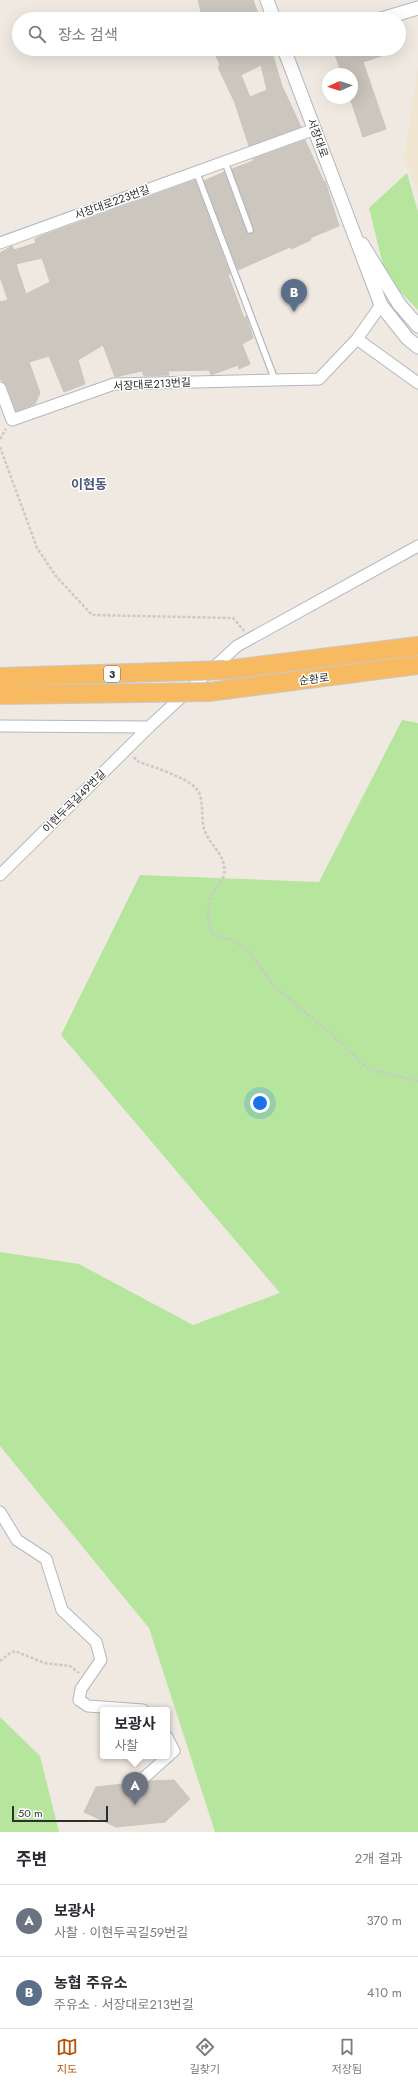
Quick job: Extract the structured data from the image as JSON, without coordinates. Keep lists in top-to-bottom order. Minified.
{"streets":{"highway":["3","순환로"],"street":["서장대로","서장대로223번길","서장대로213번길","이현두곡길49번길"]},"crossings":[["서장대로","서장대로223번길"],["서장대로","서장대로213번길"]],"districts":["이현동"],"scale_bar":"50 m","north":"left","page":{"search":"장소 검색","pins":["B","A"],"popup":["보광사","사찰"],"scale":"50 m","heading":["주변","2개 결과"],"list":[{"mark":"A","name":"보광사","note":"사찰 · 이현두곡길59번길","value":"370 m"},{"mark":"B","name":"농협 주유소","note":"주유소 · 서장대로213번길","value":"410 m"}],"nav":["지도","길찾기","저장됨"]}}
